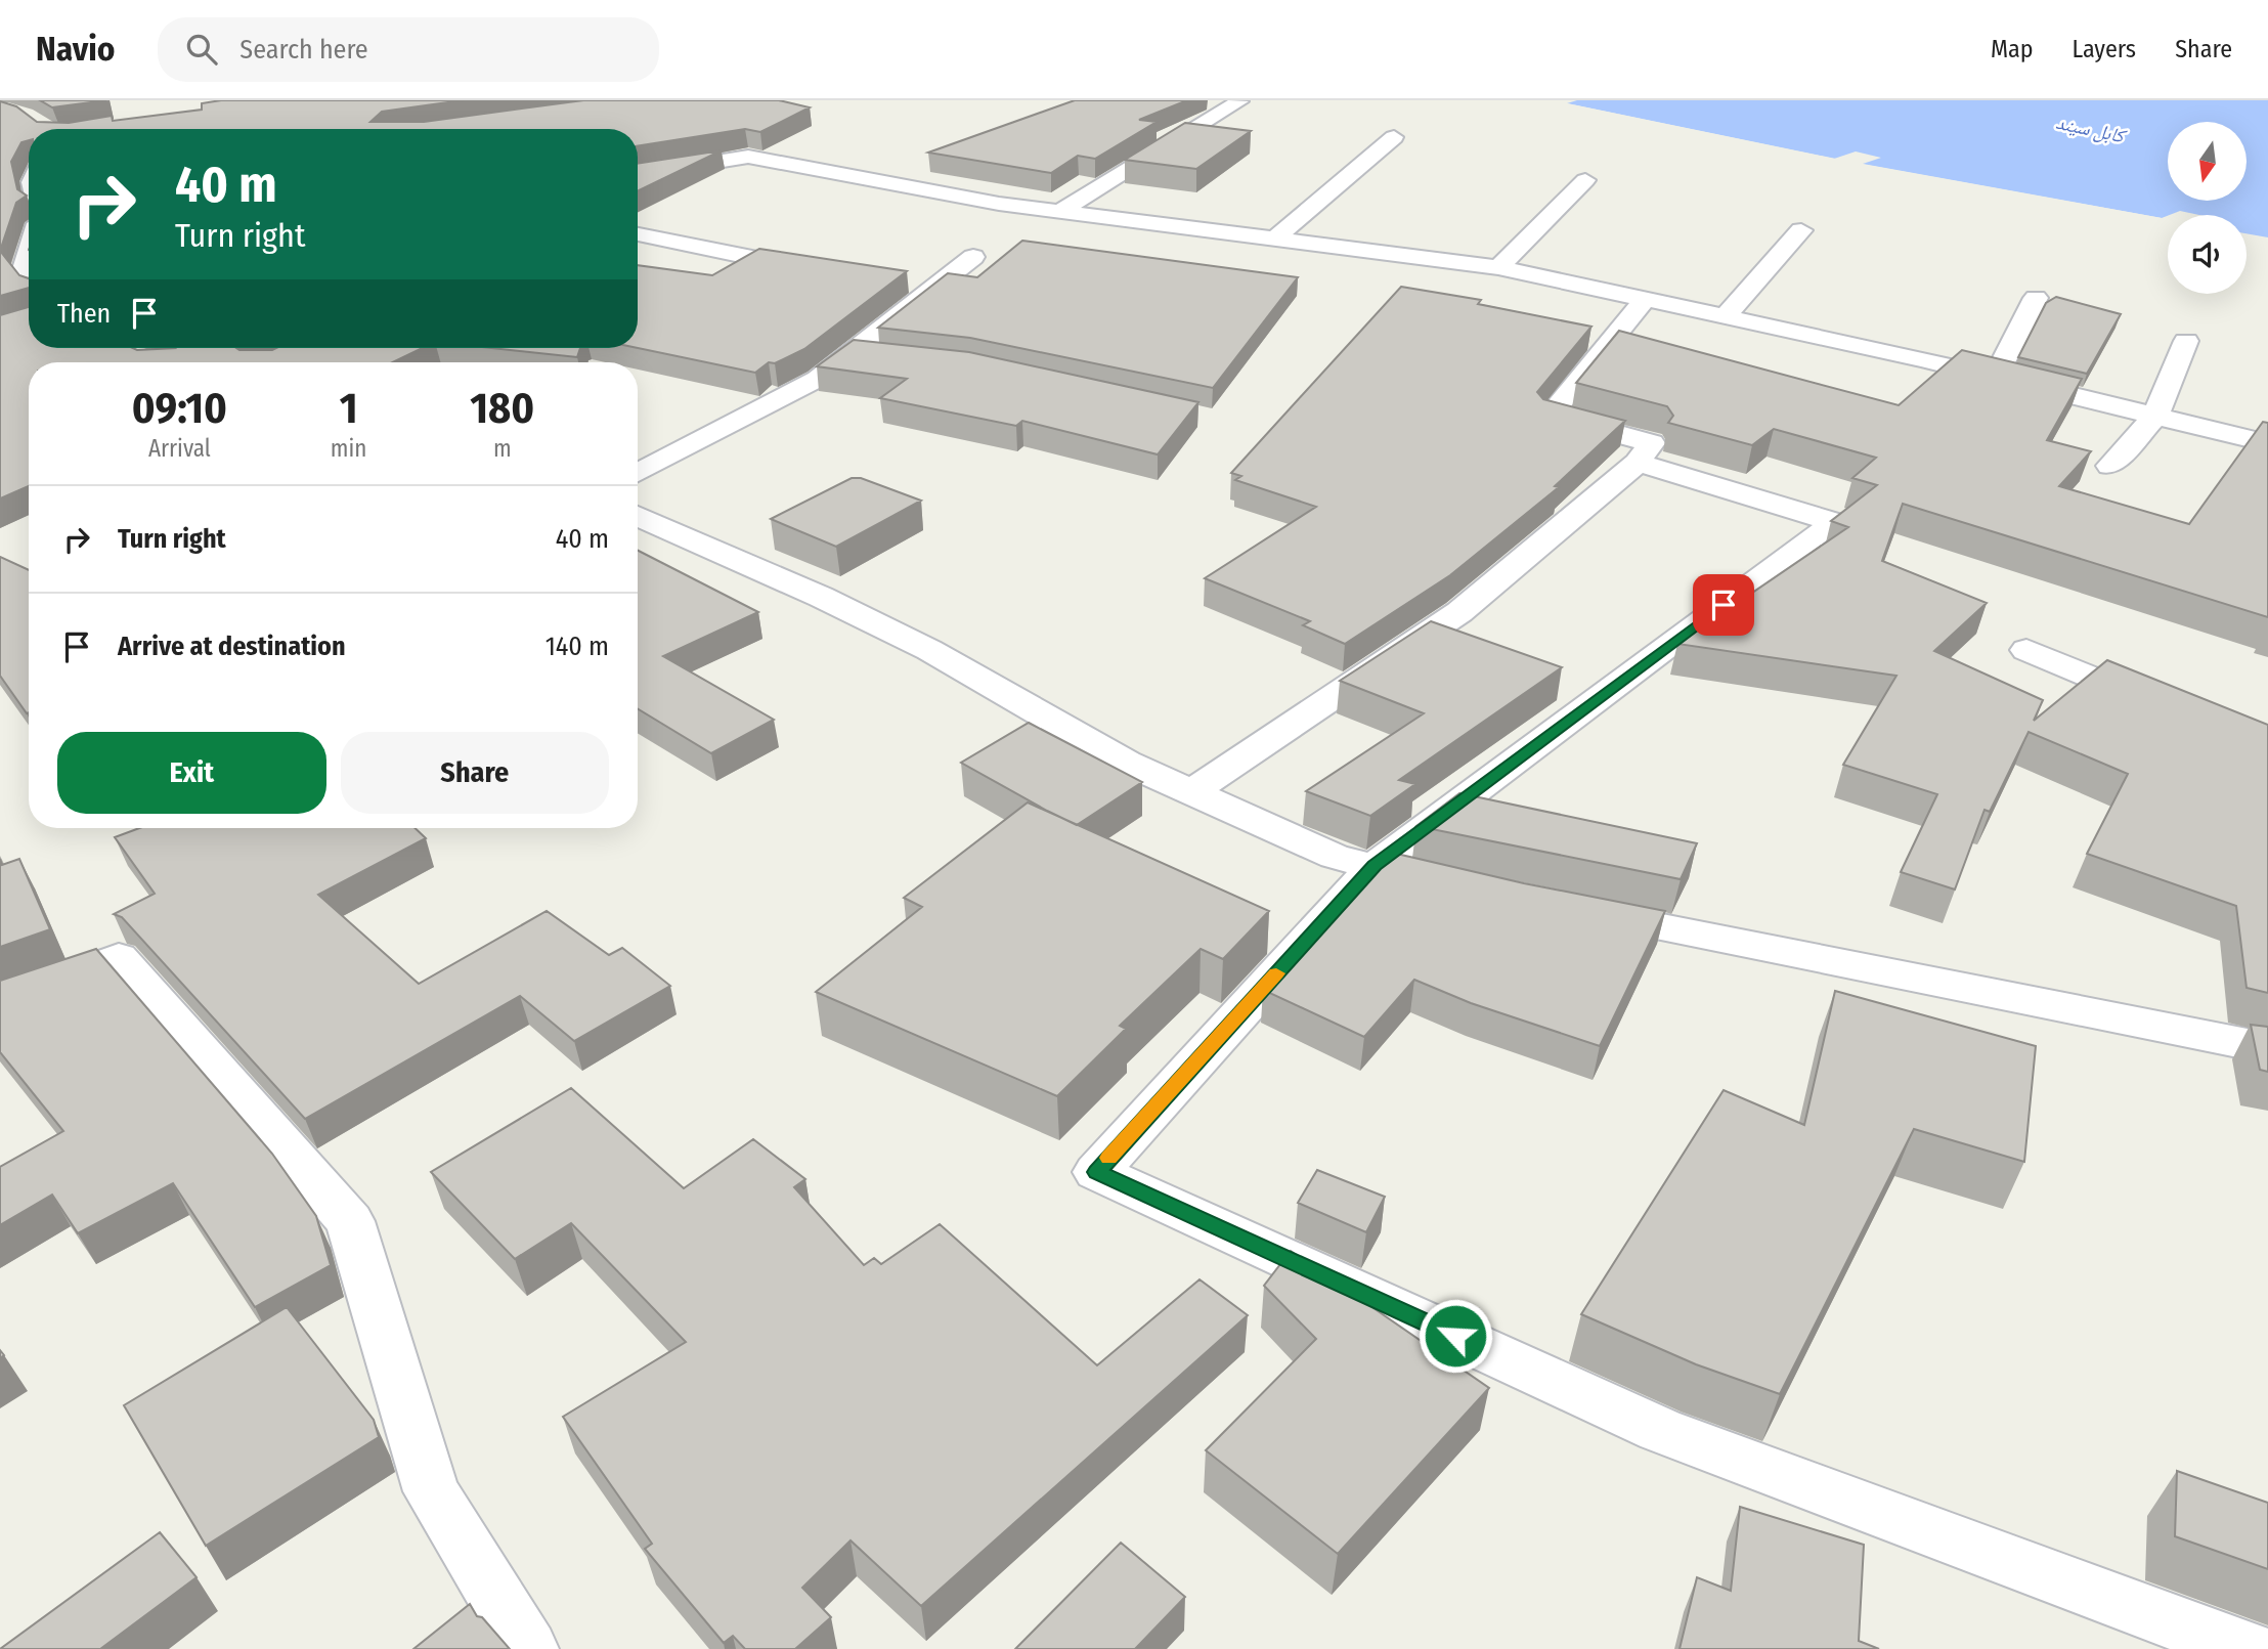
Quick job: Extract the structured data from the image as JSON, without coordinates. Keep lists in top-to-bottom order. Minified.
{"water":["کابل سيند"],"north":"bottom","page":{"header":"Navio","search":"Search here","nav":["Map","Layers","Share"],"turn":["40 m","Turn right"],"then":"Then","eta":["09:10","Arrival","1","min","180","m"],"list":[{"name":"Turn right","value":"40 m"},{"name":"Arrive at destination","value":"140 m"}],"buttons":["Exit","Share"]}}
